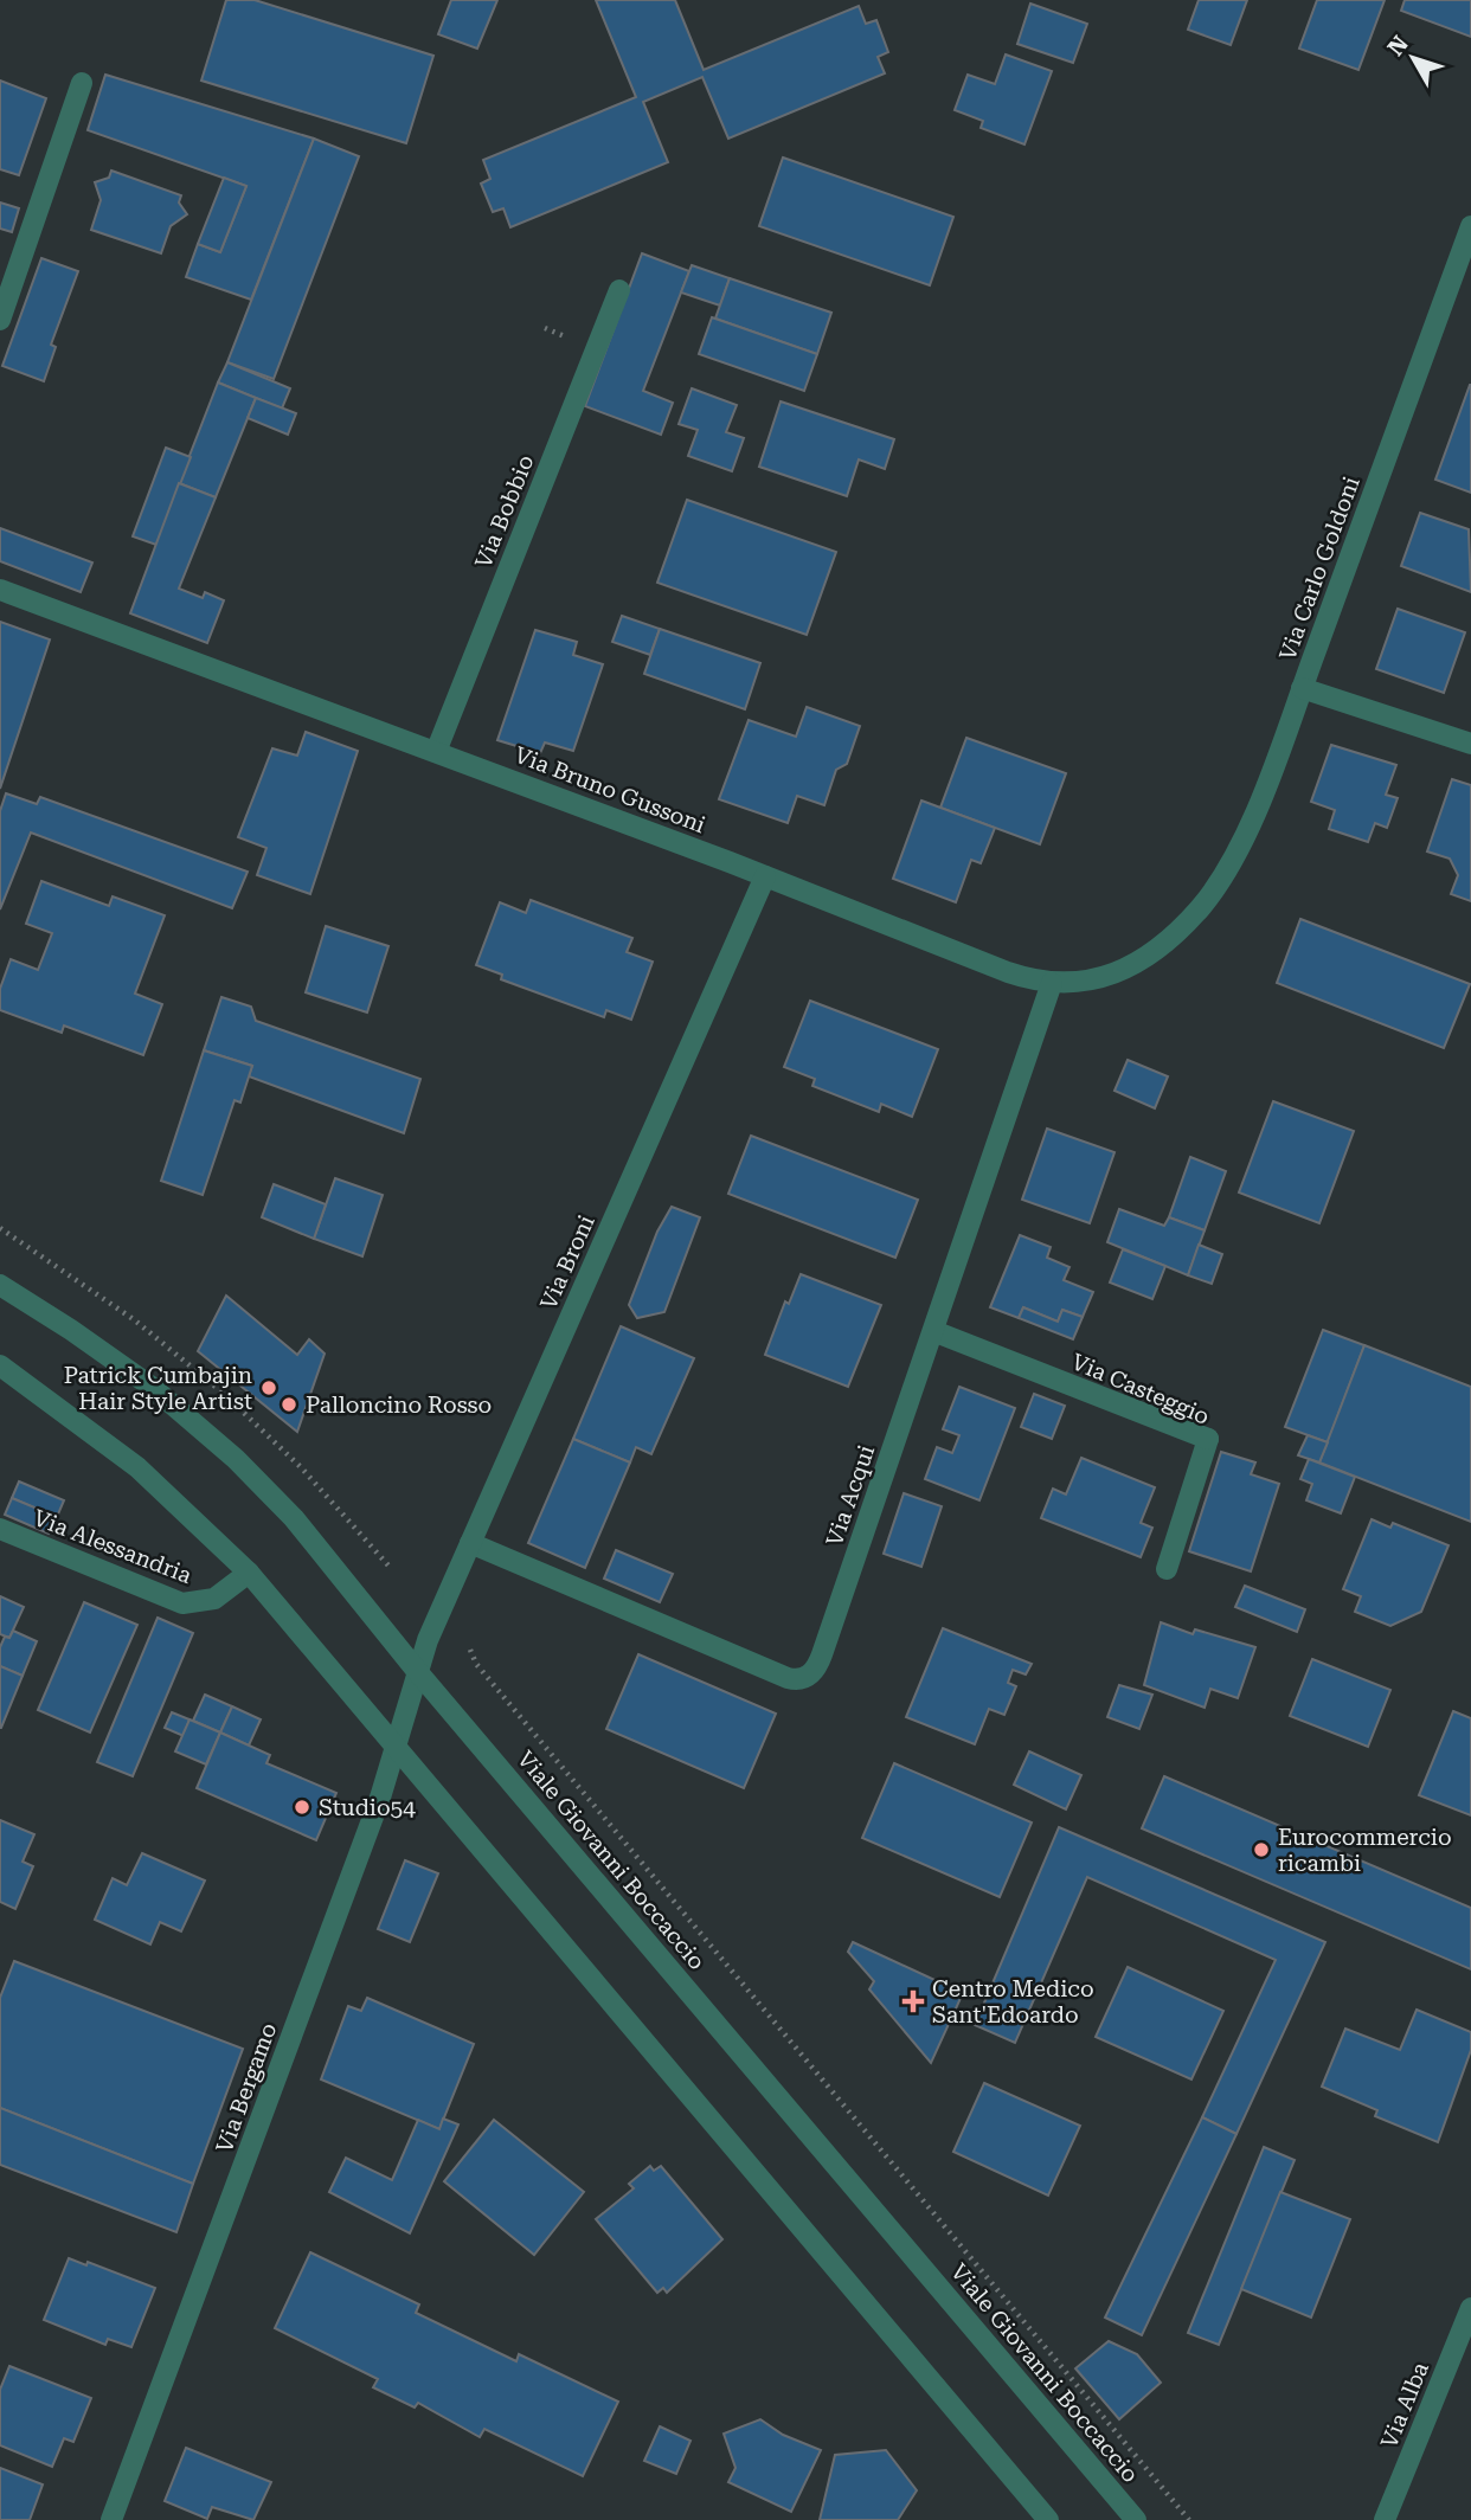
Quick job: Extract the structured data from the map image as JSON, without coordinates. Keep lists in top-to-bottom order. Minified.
{"streets":{"street":["Via Bobbio","Via Carlo Goldoni","Via Bruno Gussoni","Via Broni","Via Casteggio","Via Acqui","Via Alessandria","Viale Giovanni Boccaccio","Via Bergamo","Via Alba"]},"crossings":[["Via Bobbio","Via Bruno Gussoni"],["Via Carlo Goldoni","Via Bruno Gussoni"],["Via Bruno Gussoni","Via Broni"],["Via Bruno Gussoni","Via Acqui"],["Via Broni","Via Acqui"],["Via Broni","Viale Giovanni Boccaccio"],["Via Broni","Via Bergamo"],["Via Casteggio","Via Acqui"],["Viale Giovanni Boccaccio","Via Bergamo"]],"places":{"other":["Patrick Cumbajin Hair Style Artist","Palloncino Rosso","Studio54","Eurocommercio ricambi"],"health":["Centro Medico Sant'Edoardo"]},"north":"top left"}
